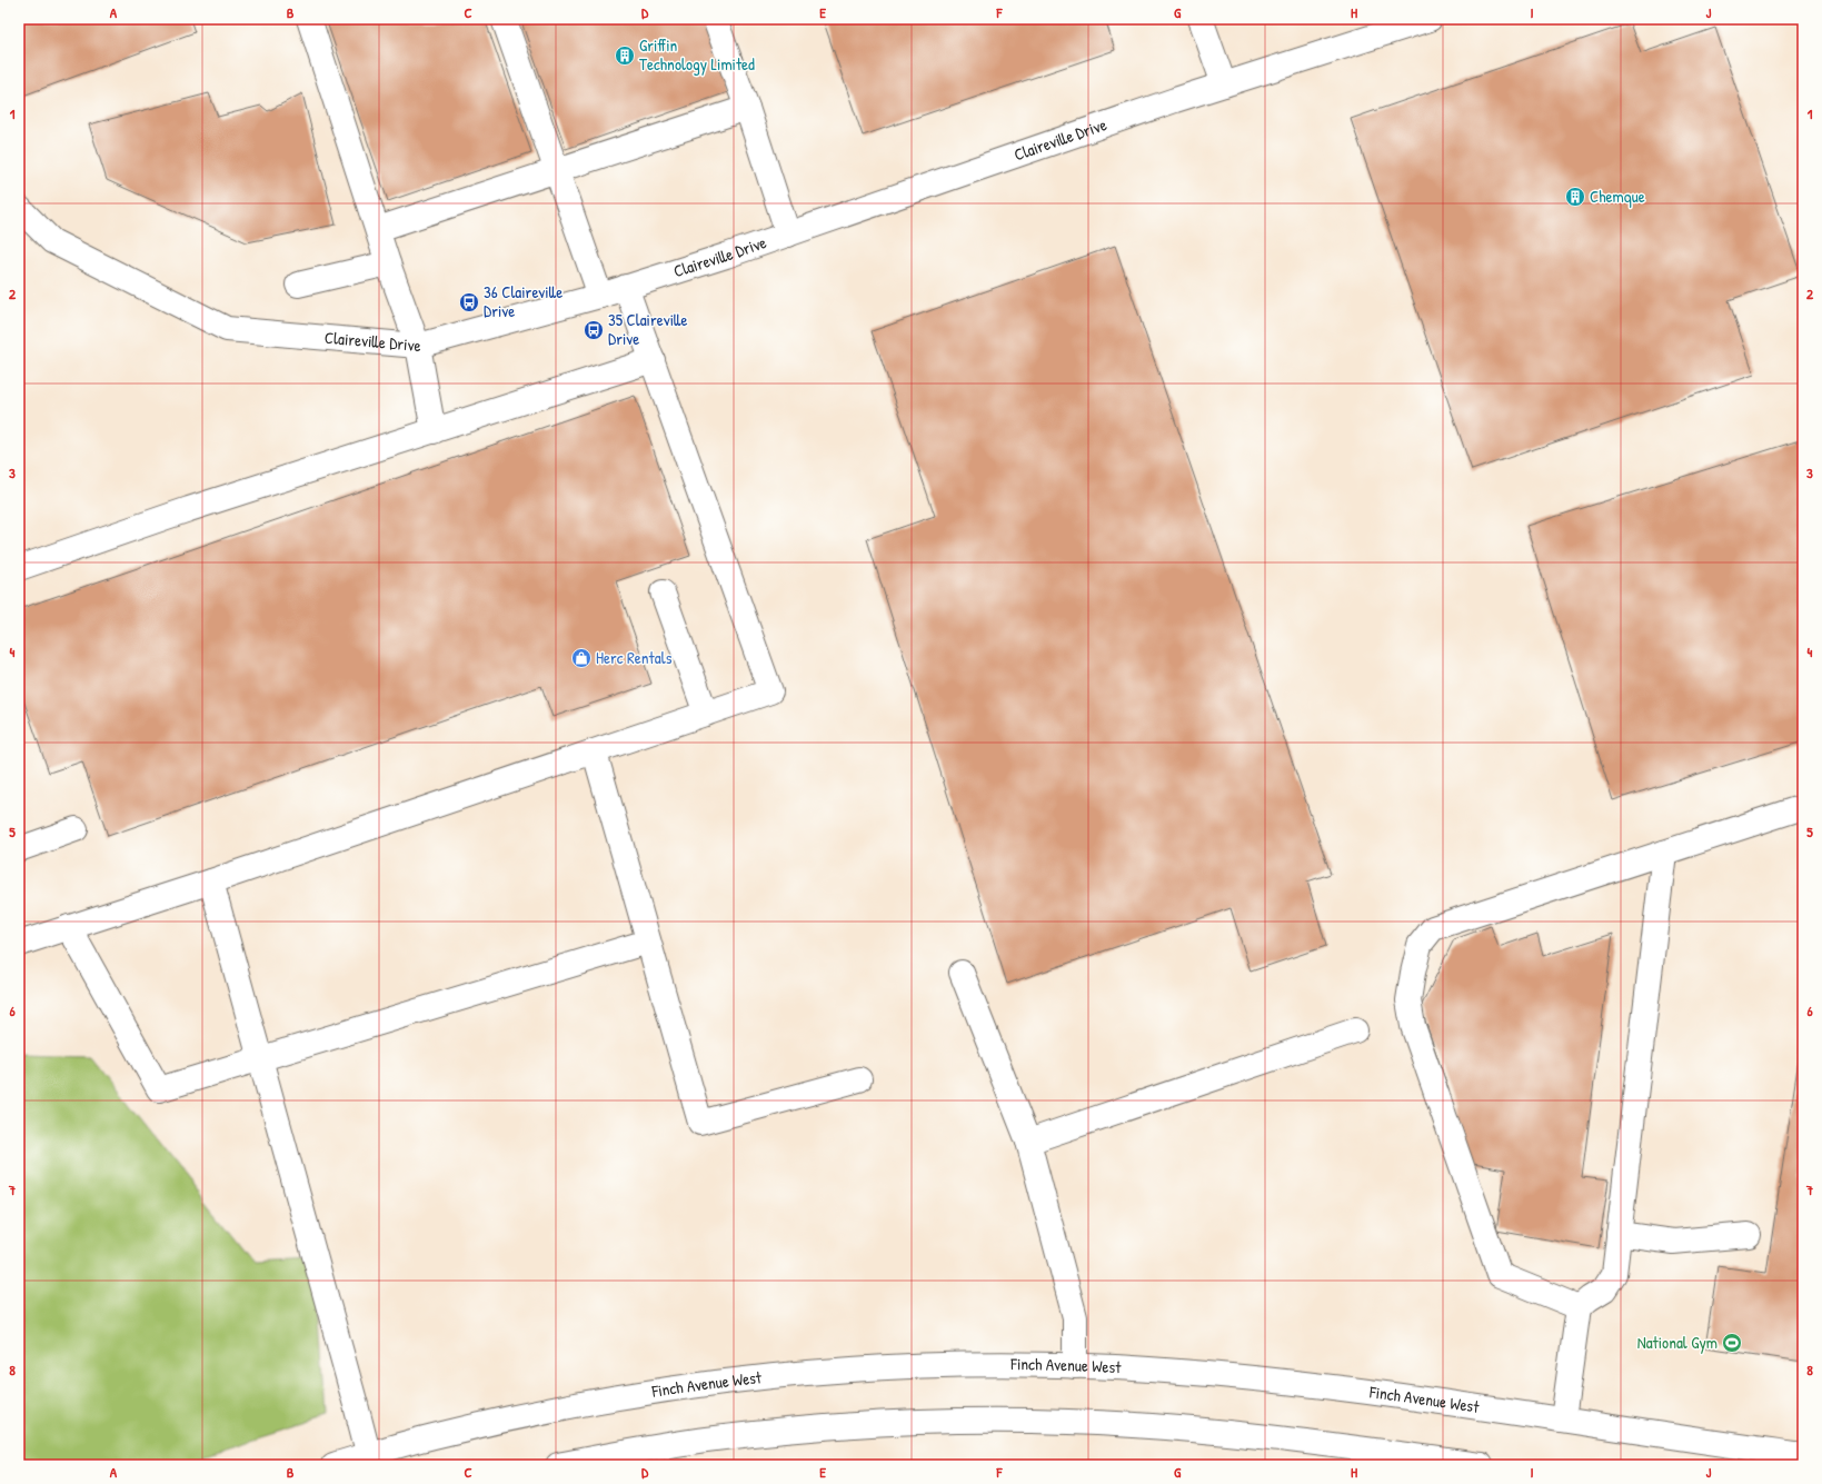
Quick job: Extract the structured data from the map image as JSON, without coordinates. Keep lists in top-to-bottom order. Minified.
{"streets":{"main road":["Claireville Drive","Finch Avenue West"]},"places":{"building":["Griffin Technology Limited","Chemque"],"bus stop":["36 Claireville Drive","35 Claireville Drive"],"shop":["Herc Rentals"],"sports":["National Gym"]},"grid":{"columns":["A","B","C","D","E","F","G","H","I","J"],"rows":["1","2","3","4","5","6","7","8"]}}
